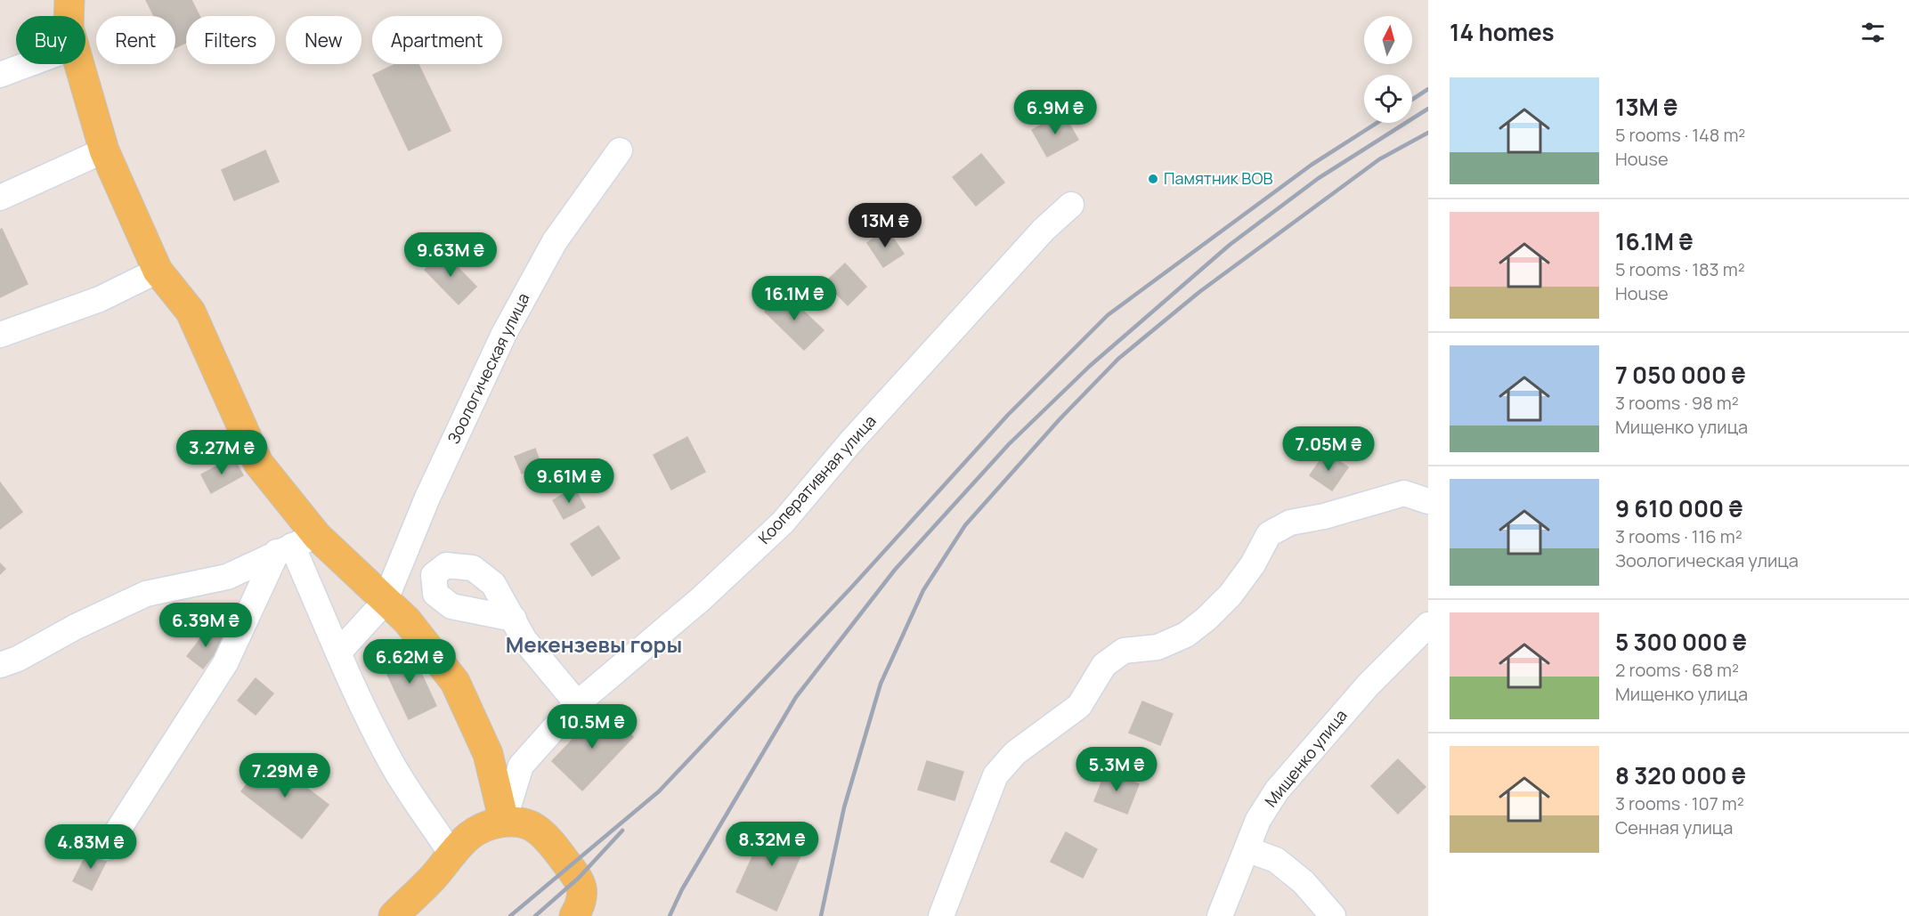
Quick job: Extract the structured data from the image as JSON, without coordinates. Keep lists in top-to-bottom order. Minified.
{"streets":{"street":["Зоологическая улица","Кооперативная улица","Мищенко улица"]},"districts":["Мекензевы горы"],"places":["Памятник ВОВ"],"north":"top","page":{"heading":"14 homes","chip":["Buy","Rent","Filters","New","Apartment"],"list":[{"name":"13M ₴","note":"5 rooms · 148 m² · House"},{"name":"16.1M ₴","note":"5 rooms · 183 m² · House"},{"name":"7 050 000 ₴","note":"3 rooms · 98 m² · Мищенко улица"},{"name":"9 610 000 ₴","note":"3 rooms · 116 m² · Зоологическая улица"},{"name":"5 300 000 ₴","note":"2 rooms · 68 m² · Мищенко улица"},{"name":"8 320 000 ₴","note":"3 rooms · 107 m² · Сенная улица"}],"price":["6.9M ₴","13M ₴","9.63M ₴","16.1M ₴","7.05M ₴","3.27M ₴","9.61M ₴","6.39M ₴","6.62M ₴","10.5M ₴","5.3M ₴","7.29M ₴","8.32M ₴","4.83M ₴"]}}
